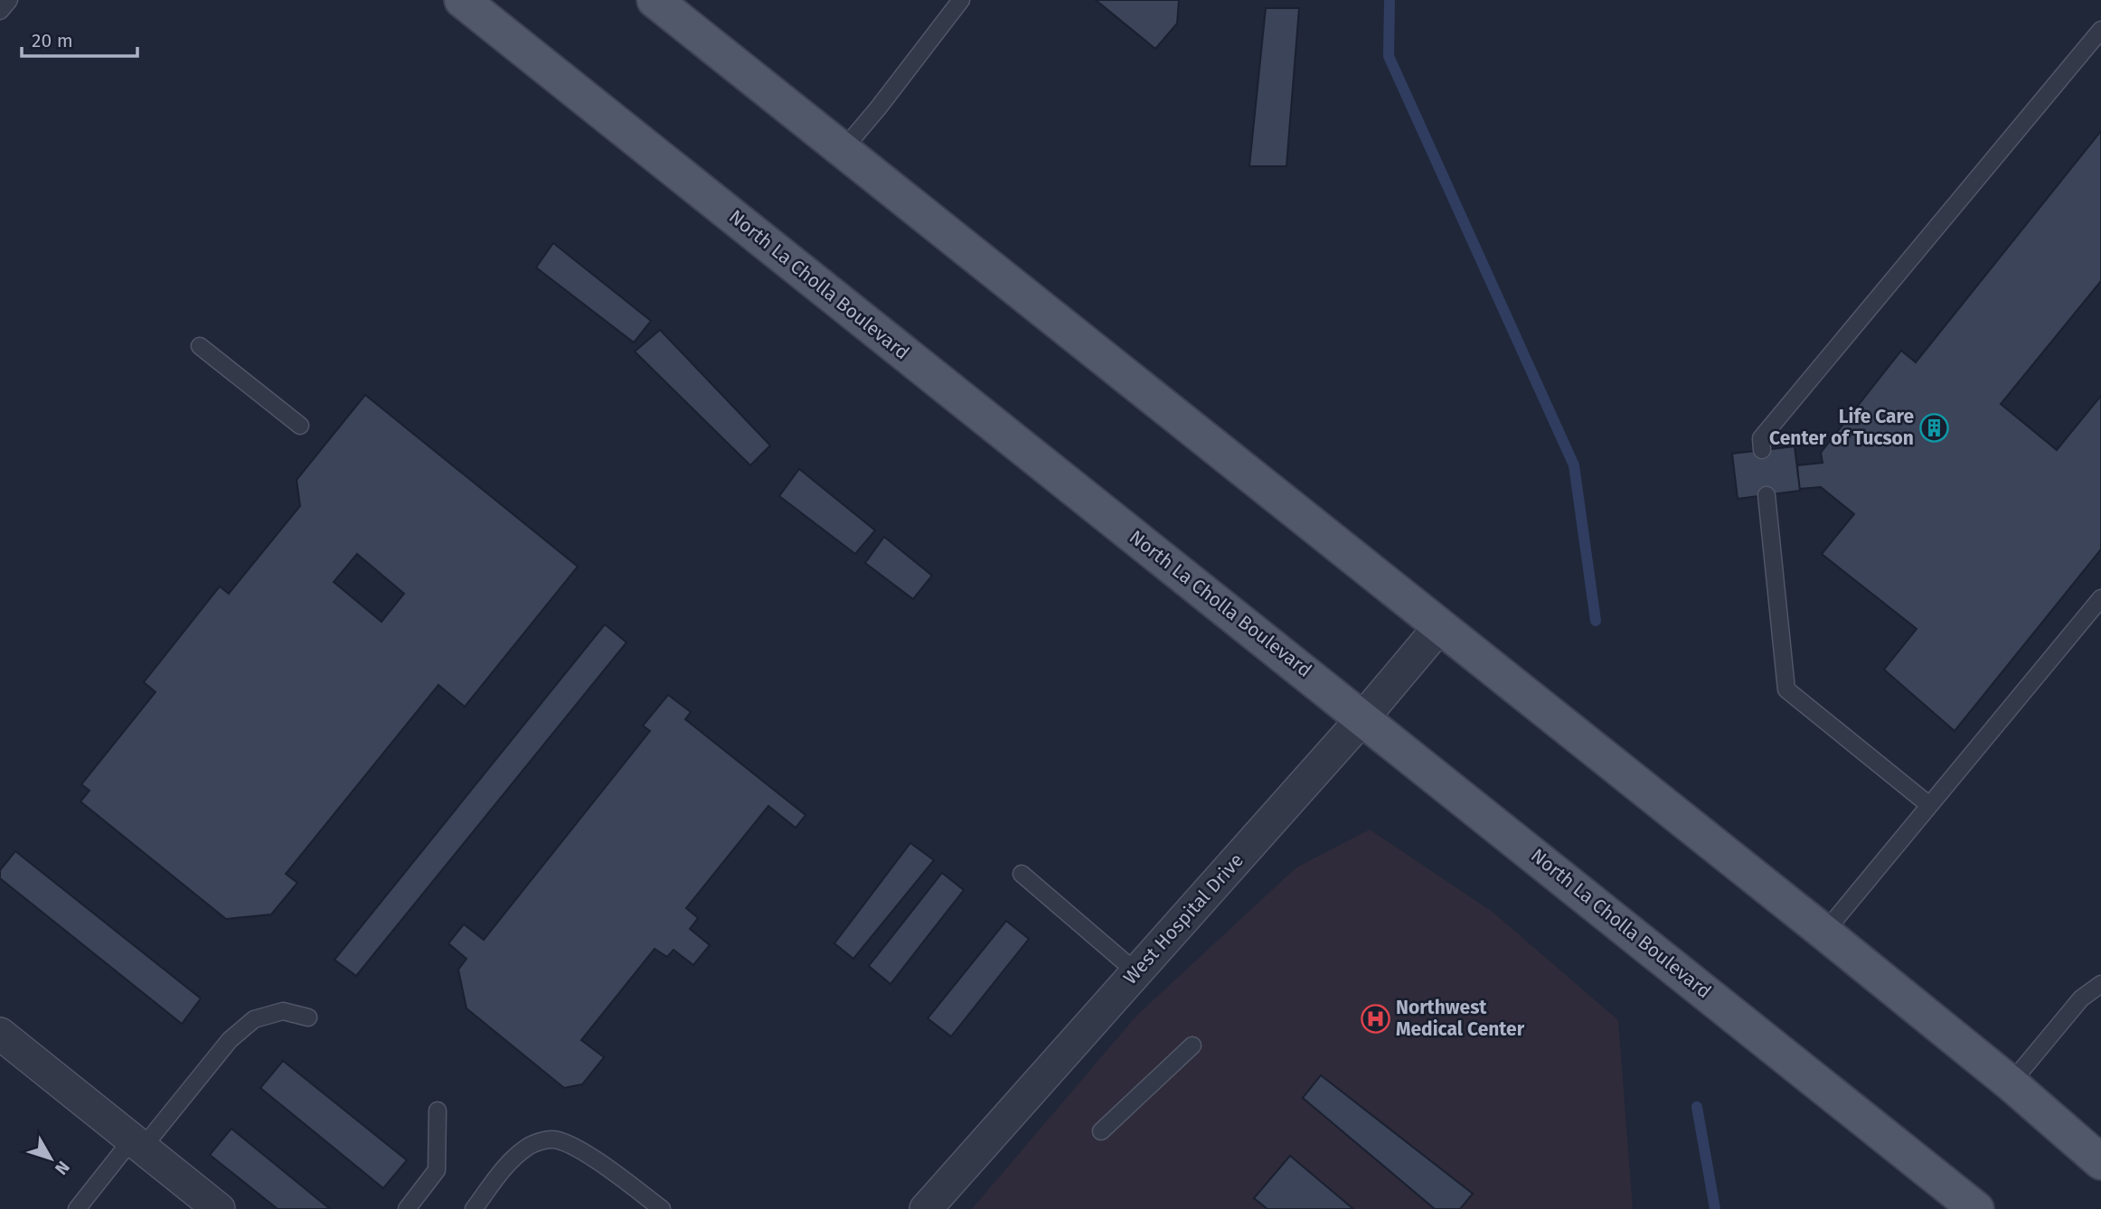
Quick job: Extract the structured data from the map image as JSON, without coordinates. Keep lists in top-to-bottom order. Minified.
{"streets":{"main road":["North La Cholla Boulevard"],"street":["West Hospital Drive"]},"crossings":[["North La Cholla Boulevard","West Hospital Drive"]],"places":{"building":["Life Care Center of Tucson"],"hospital":["Northwest Medical Center"]},"scale_bar":"20 m","north":"bottom right"}
